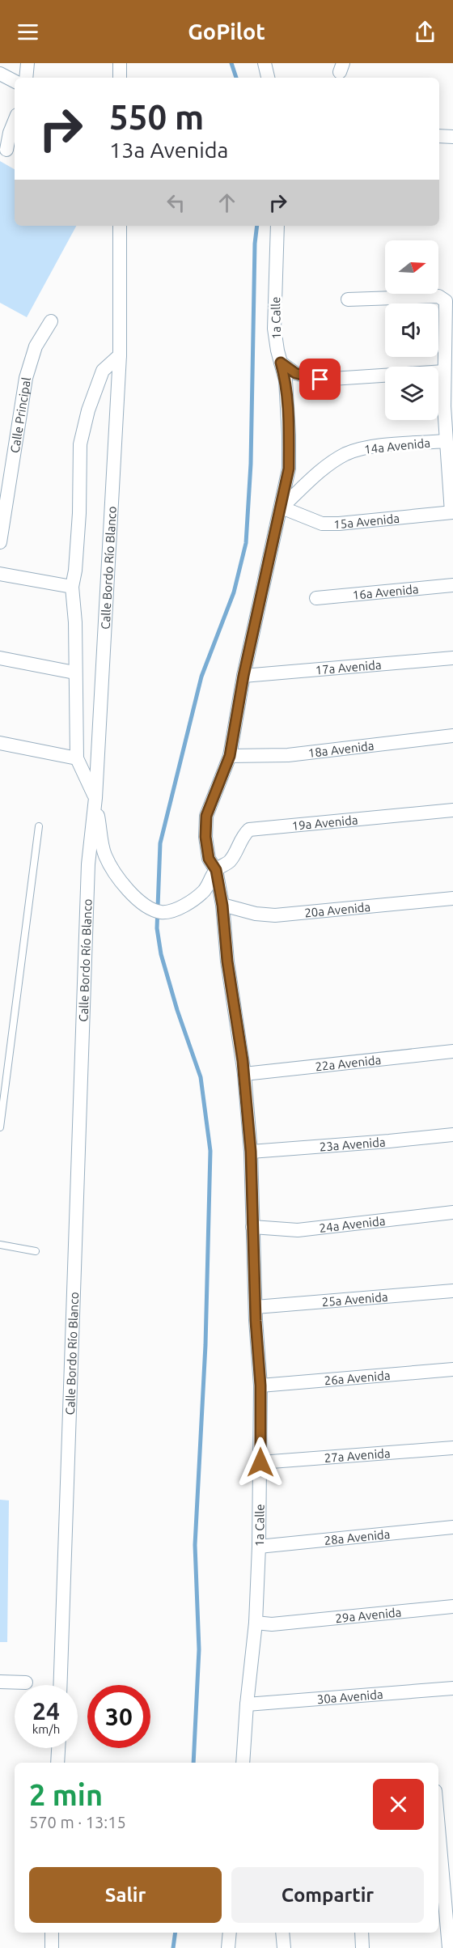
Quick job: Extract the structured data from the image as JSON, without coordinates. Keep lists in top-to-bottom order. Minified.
{"streets":{"street":["1a Calle","Calle Principal","14a Avenida","15a Avenida","Calle Bordo Río Blanco","16a Avenida","17a Avenida","18a Avenida","19a Avenida","20a Avenida","22a Avenida","23a Avenida","24a Avenida","25a Avenida","26a Avenida","27a Avenida","28a Avenida","29a Avenida","30a Avenida"]},"crossings":[["1a Calle","14a Avenida"],["1a Calle","15a Avenida"],["1a Calle","17a Avenida"],["1a Calle","18a Avenida"],["1a Calle","19a Avenida"],["1a Calle","20a Avenida"],["1a Calle","22a Avenida"],["1a Calle","23a Avenida"],["1a Calle","24a Avenida"],["1a Calle","25a Avenida"],["1a Calle","26a Avenida"],["1a Calle","27a Avenida"],["1a Calle","28a Avenida"],["1a Calle","29a Avenida"],["1a Calle","30a Avenida"],["14a Avenida","15a Avenida"]],"north":"right","page":{"header":"GoPilot","turn":["550 m","13a Avenida"],"speed":"24 km/h","limit":"30","heading":["2 min","570 m · 13:15"],"buttons":["Salir","Compartir"]}}
